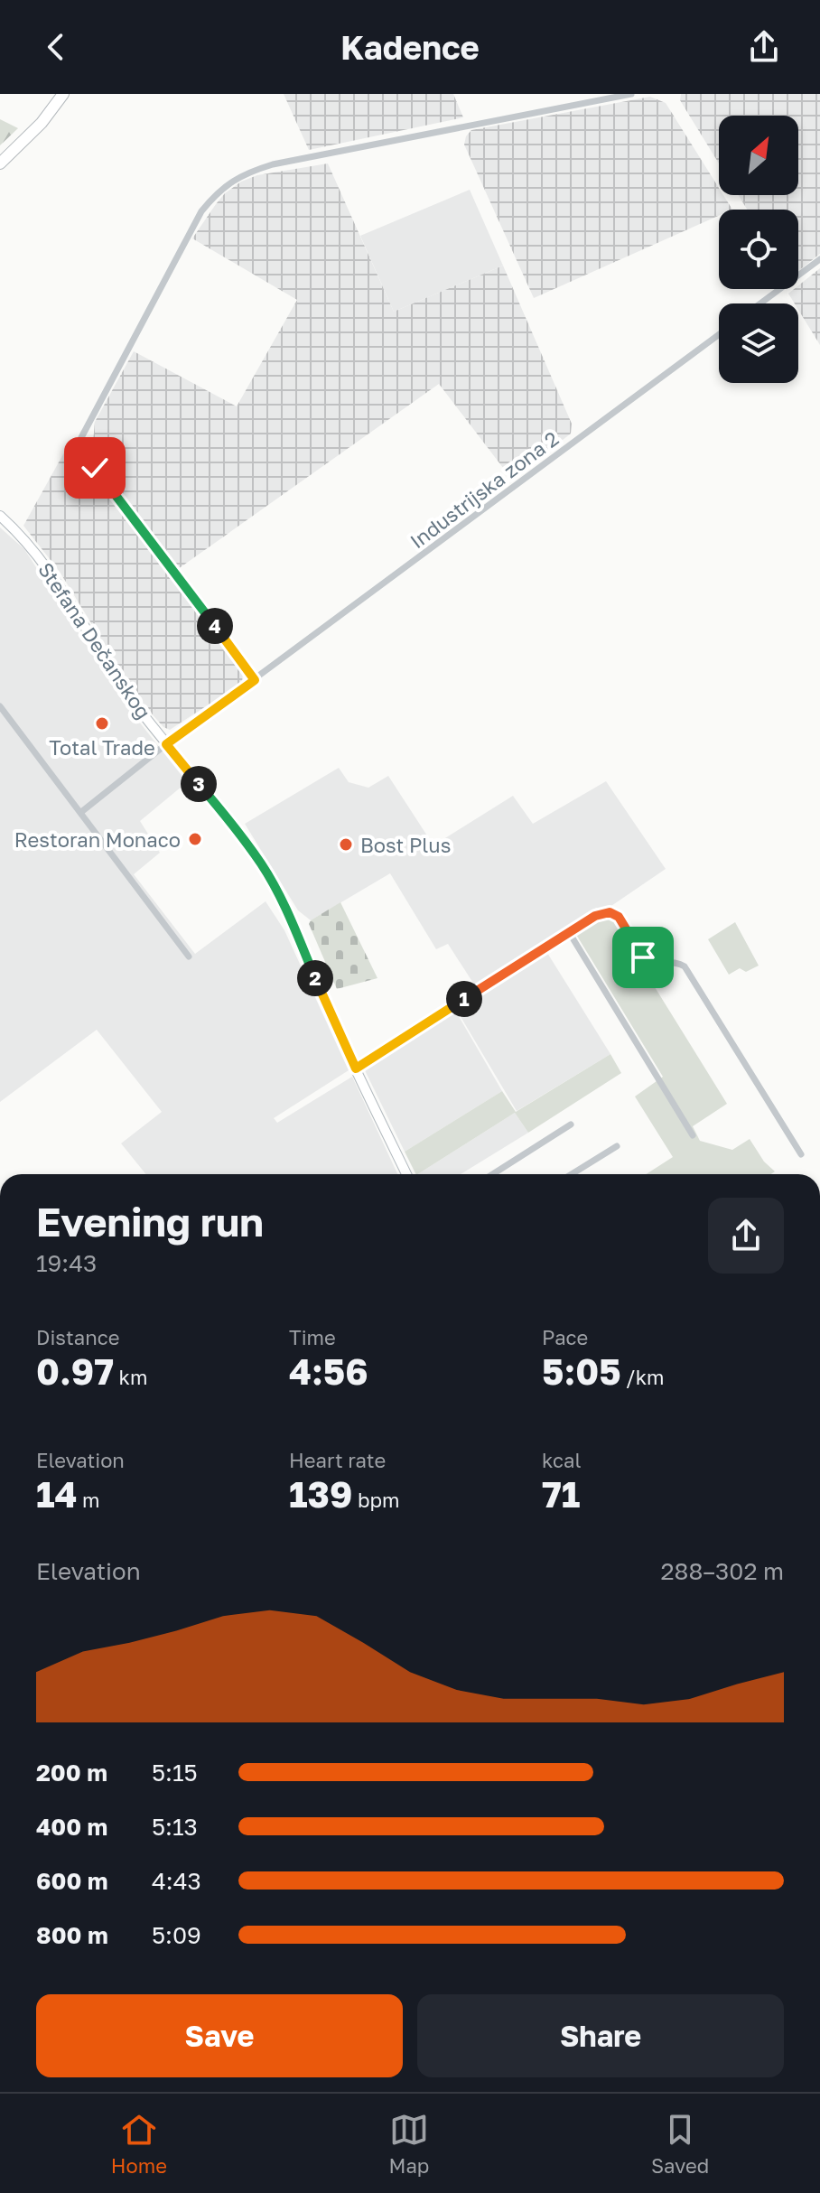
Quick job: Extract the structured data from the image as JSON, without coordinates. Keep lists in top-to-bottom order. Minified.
{"streets":{"main road":["Stefana Dečanskog"],"street":["Industrijska zona 2"]},"crossings":[["Industrijska zona 2","Stefana Dečanskog"]],"places":["Total Trade","Restoran Monaco","Bost Plus"],"north":"top right","page":{"header":"Kadence","pins":["4","3","2","1"],"heading":["Evening run","19:43"],"stats":[["Distance","0.97 km"],["Time","4:56"],["Pace","5:05 /km"],["Elevation","14 m"],["Heart rate","139 bpm"],["kcal","71"]],"chart":["Elevation","288–302 m"],"list":[{"name":"200 m","note":"5:15"},{"name":"400 m","note":"5:13"},{"name":"600 m","note":"4:43"},{"name":"800 m","note":"5:09"}],"buttons":["Save","Share"],"tabs":["Home","Map","Saved"]}}
